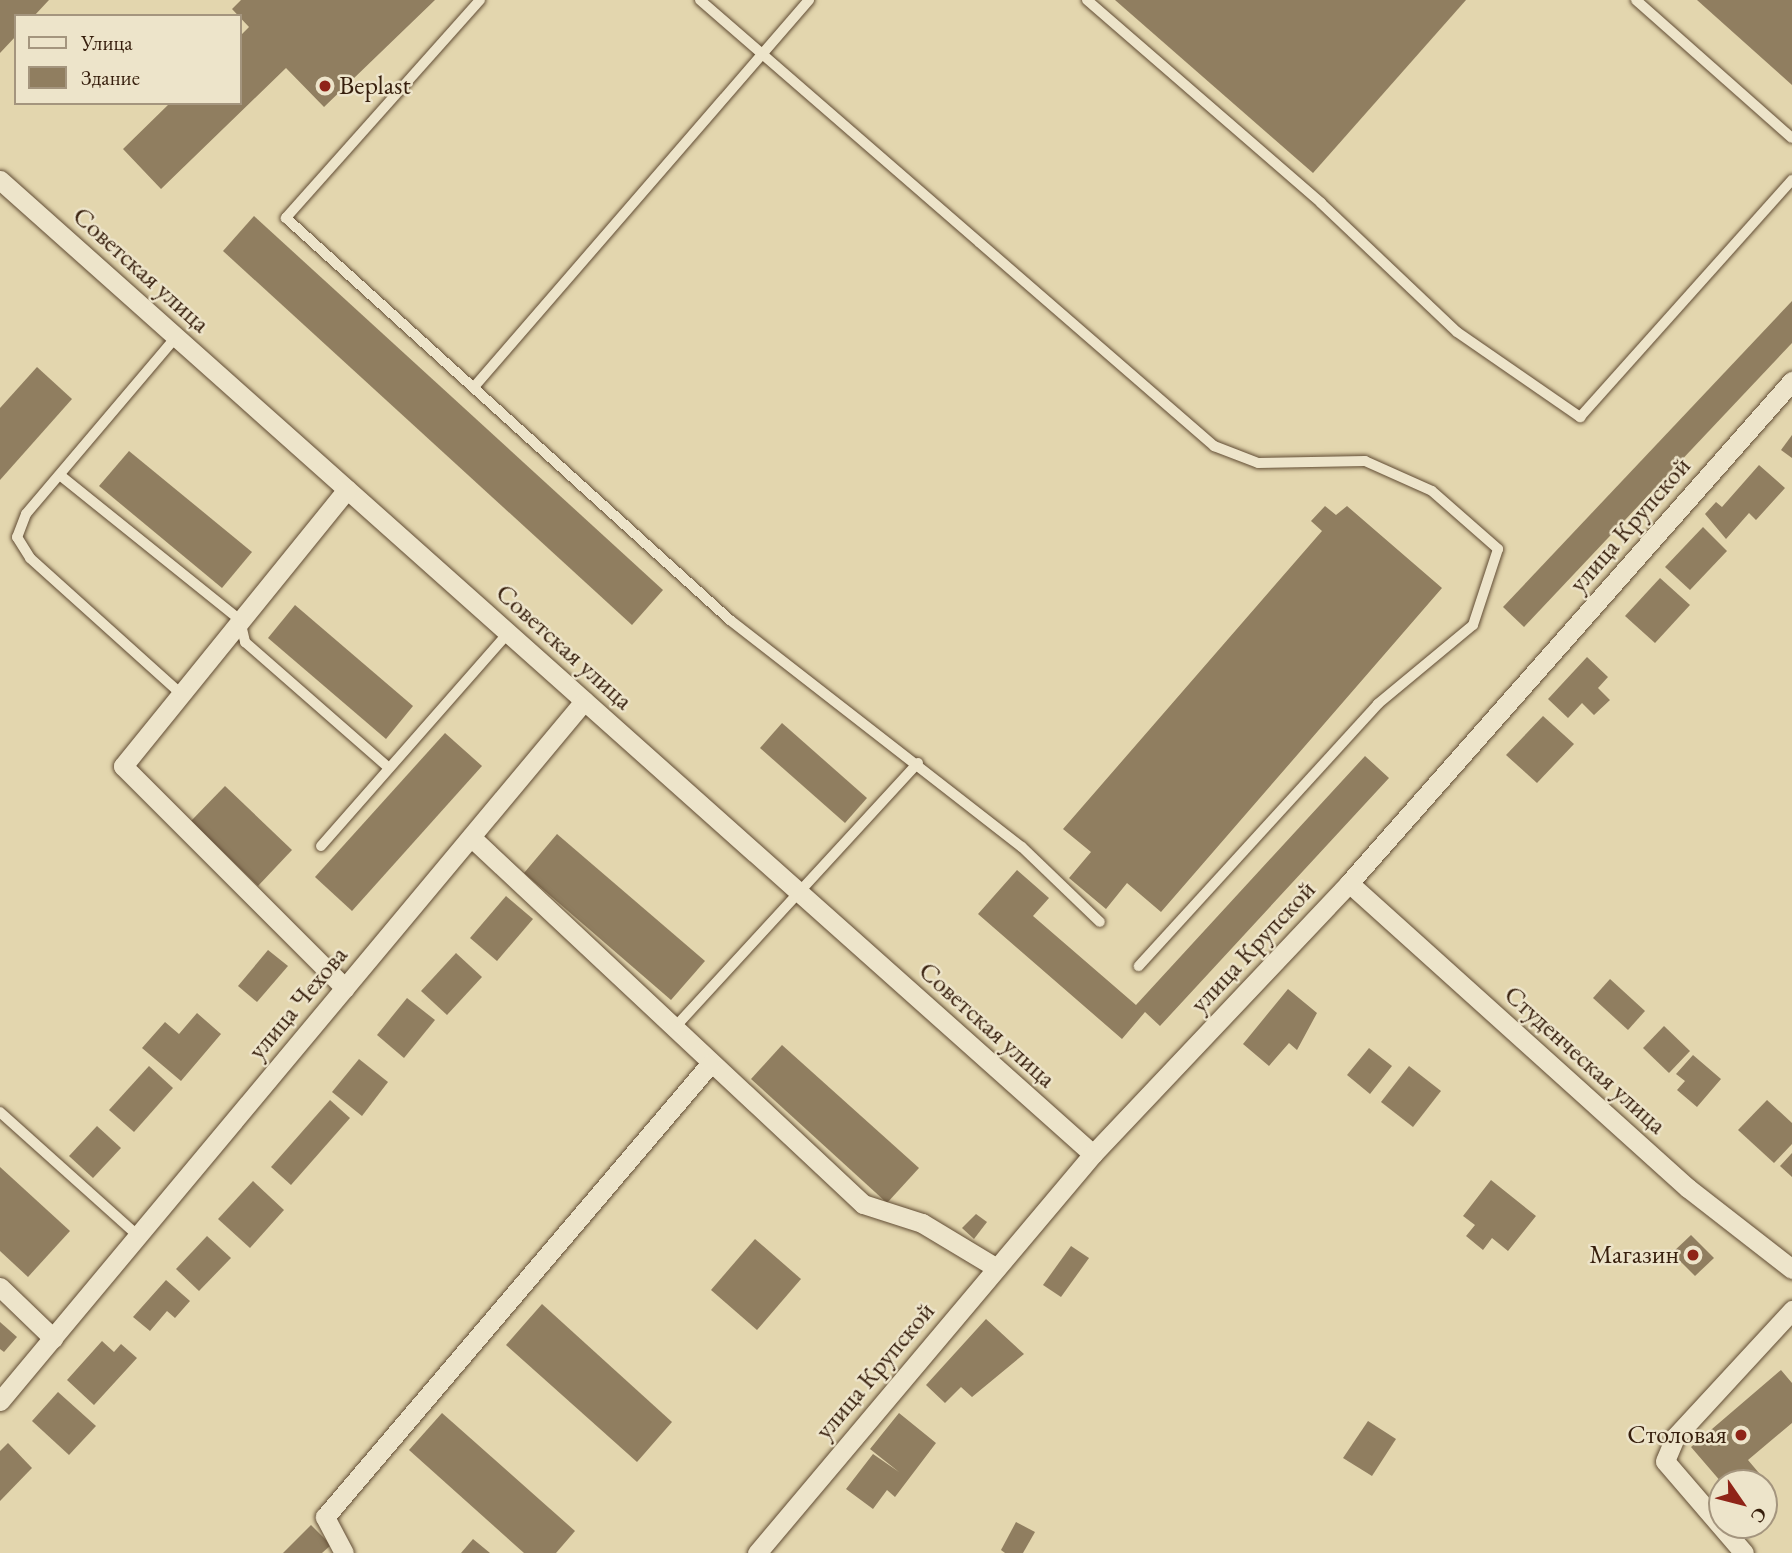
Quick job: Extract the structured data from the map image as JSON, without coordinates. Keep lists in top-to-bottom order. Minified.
{"streets":{"street":["Советская улица","улица Крупской","улица Чехова","Студенческая улица"]},"crossings":[["Советская улица","улица Крупской"],["Советская улица","улица Чехова"],["улица Крупской","Студенческая улица"]],"places":["Beplast","Магазин","Столовая"],"legend":["Улица","Здание"],"north":"bottom right"}
